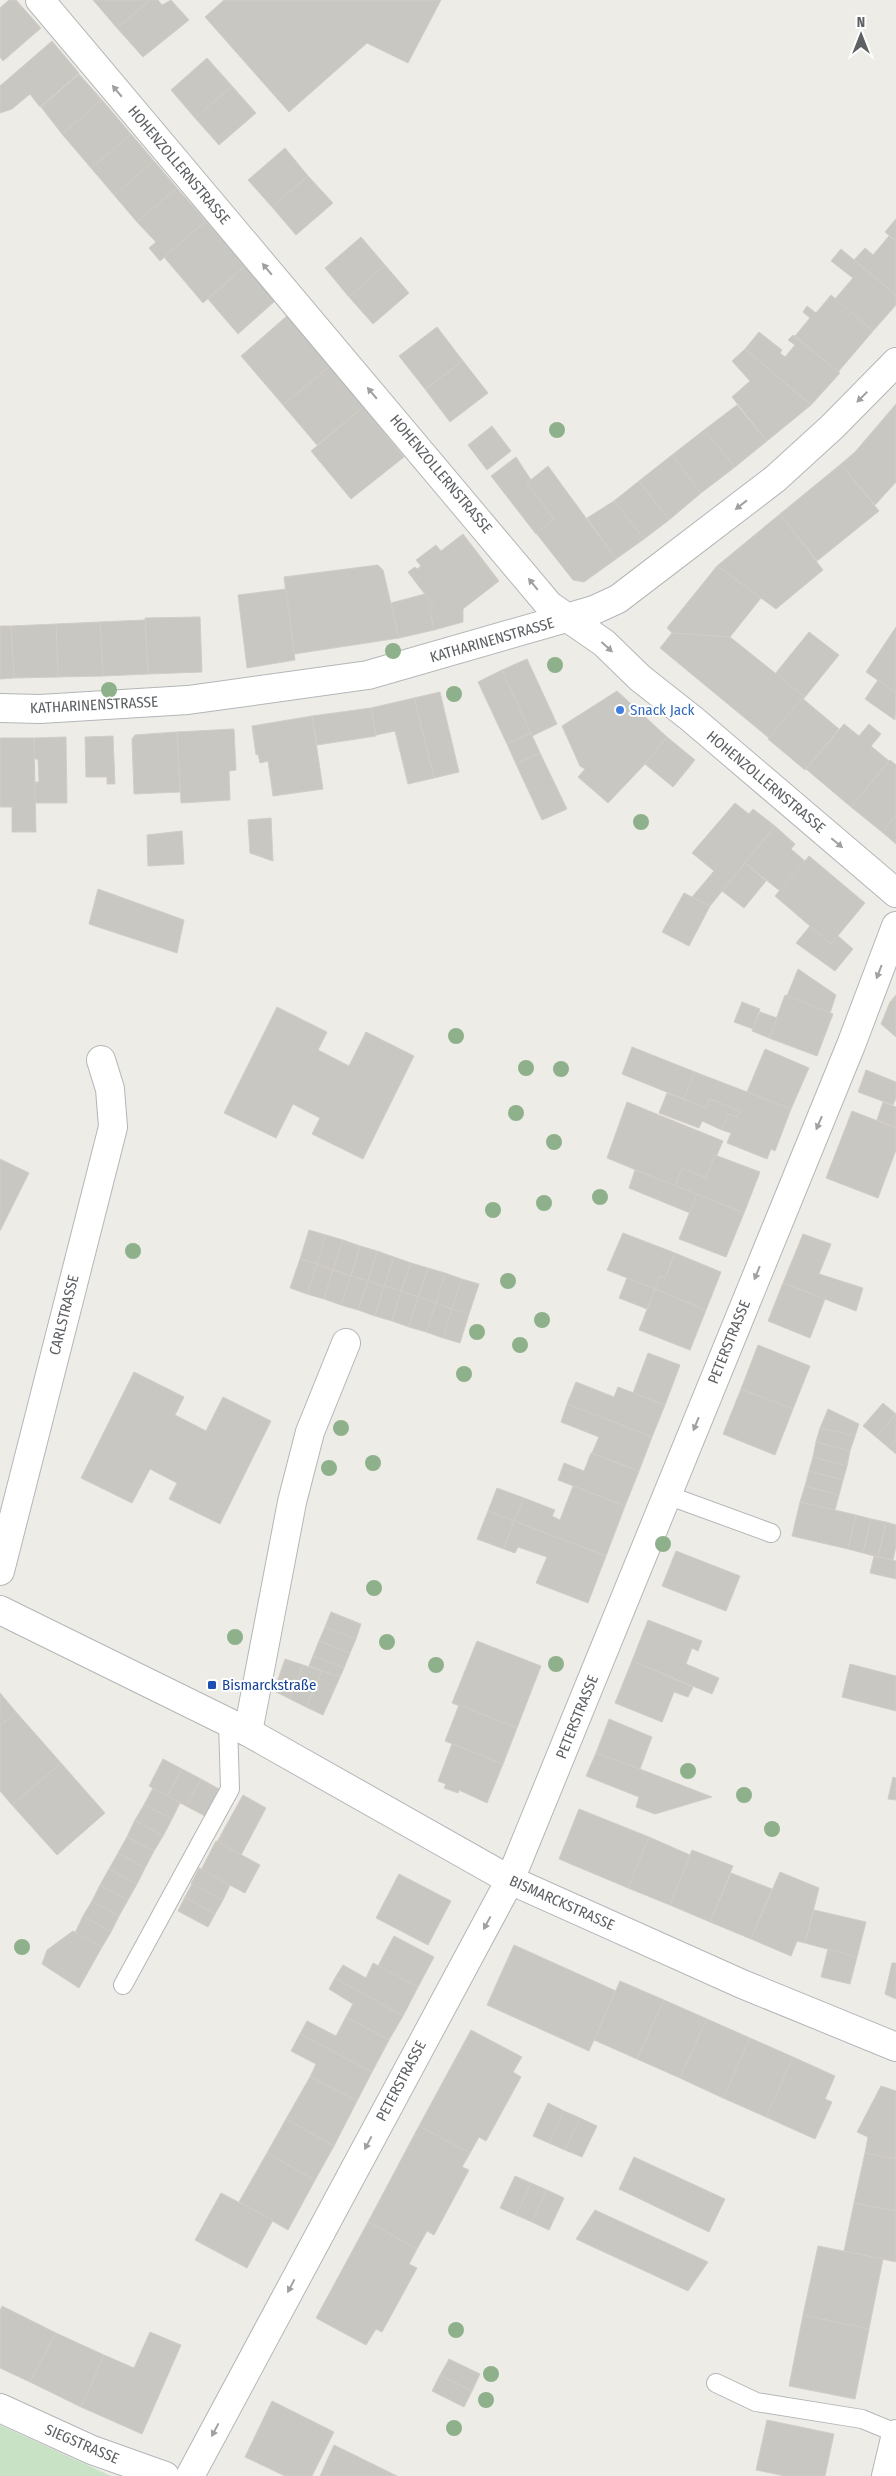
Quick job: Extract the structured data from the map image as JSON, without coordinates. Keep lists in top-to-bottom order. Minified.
{"streets":{"street":["HOHENZOLLERNSTRASSE","KATHARINENSTRASSE","CARLSTRASSE","PETERSTRASSE","BISMARCKSTRASSE","SIEGSTRASSE"]},"crossings":[["HOHENZOLLERNSTRASSE","KATHARINENSTRASSE"],["PETERSTRASSE","BISMARCKSTRASSE"]],"one_way":["KATHARINENSTRASSE","PETERSTRASSE"],"places":{"other":["Snack Jack"],"transit":["Bismarckstraße"]},"north":"top"}
